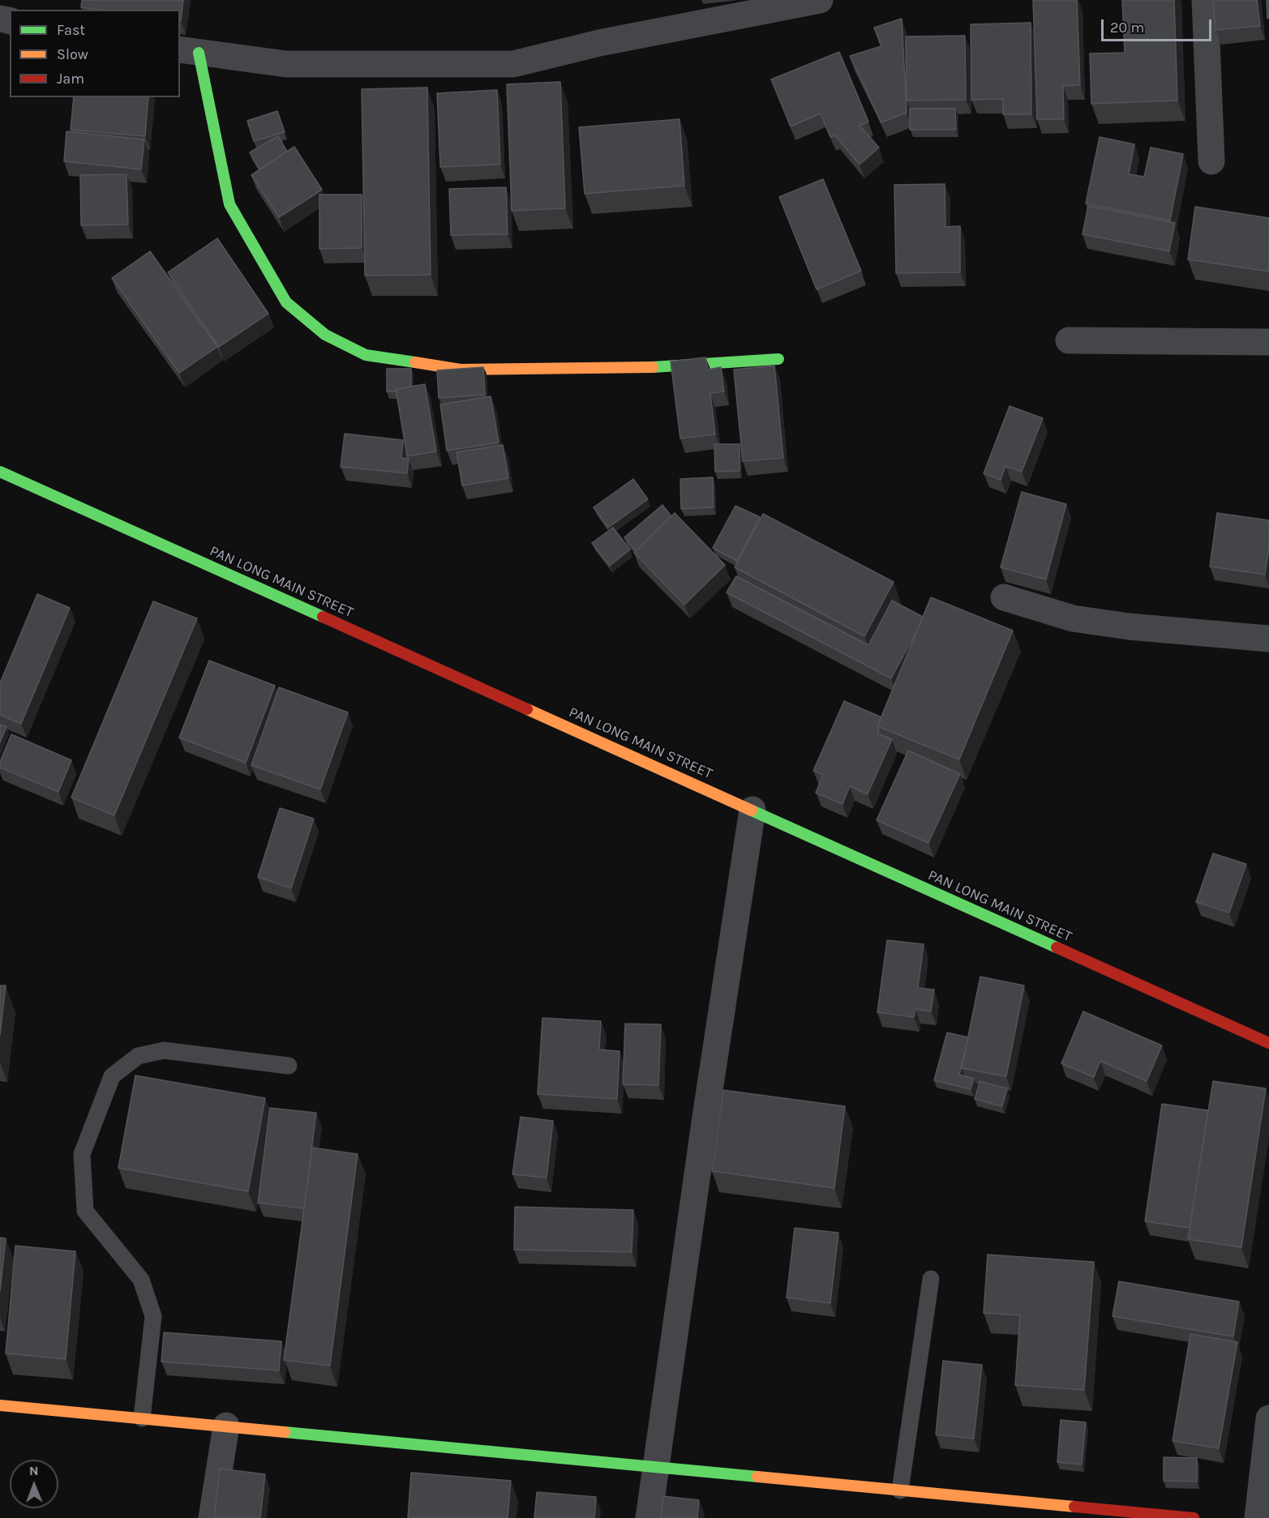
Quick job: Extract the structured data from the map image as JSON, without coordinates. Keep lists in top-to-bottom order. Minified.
{"streets":{"street":["PAN LONG MAIN STREET"]},"legend":["Fast","Slow","Jam"],"scale_bar":"20 m","north":"top"}
